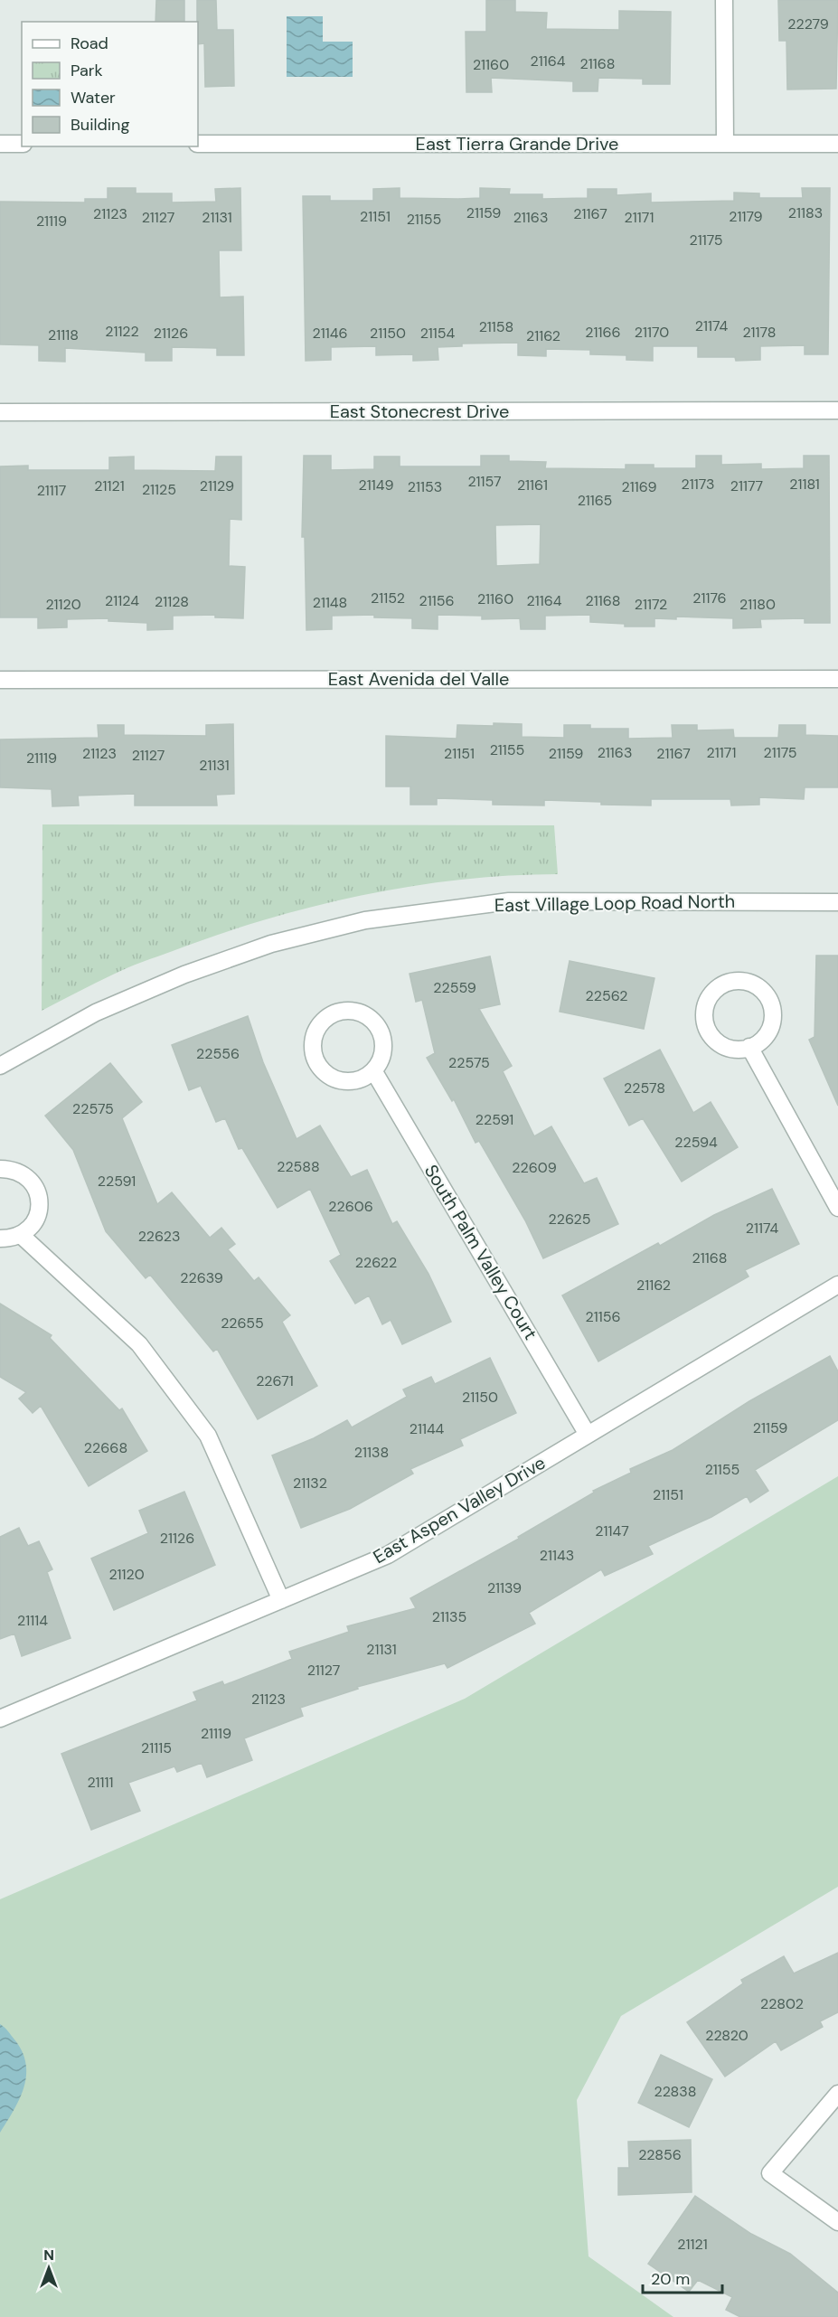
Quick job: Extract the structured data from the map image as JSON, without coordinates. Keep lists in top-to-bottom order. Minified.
{"streets":{"street":["East Tierra Grande Drive","East Stonecrest Drive","East Avenida del Valle","East Village Loop Road North","South Palm Valley Court","East Aspen Valley Drive"]},"crossings":[["South Palm Valley Court","East Aspen Valley Drive"]],"house_numbers":["22279","21164","21168","21160","21159","21183","21123","21167","21151","21179","21127","21131","21163","21171","21155","21119","21175","21174","21158","21122","21166","21170","21178","21126","21146","21150","21154","21118","21162","21157","21173","21181","21149","21161","21121","21129","21177","21153","21169","21125","21117","21165","21152","21176","21160","21124","21156","21164","21168","21128","21148","21120","21172","21180","21155","21163","21171","21175","21123","21151","21159","21167","21127","21119","21131","22559","22562","22556","22575","22578","22575","22591","22594","22588","22609","22591","22606","22625","21174","22623","21168","22622","22639","21162","21156","22655","22671","21150","21159","21144","22668","21138","21155","21132","21151","21147","21126","21143","21120","21139","21135","21114","21131","21127","21123","21119","21115","21111","22802","22820","22838","22856","21121"],"legend":["Road","Park","Water","Building"],"scale_bar":"20 m","north":"top"}
